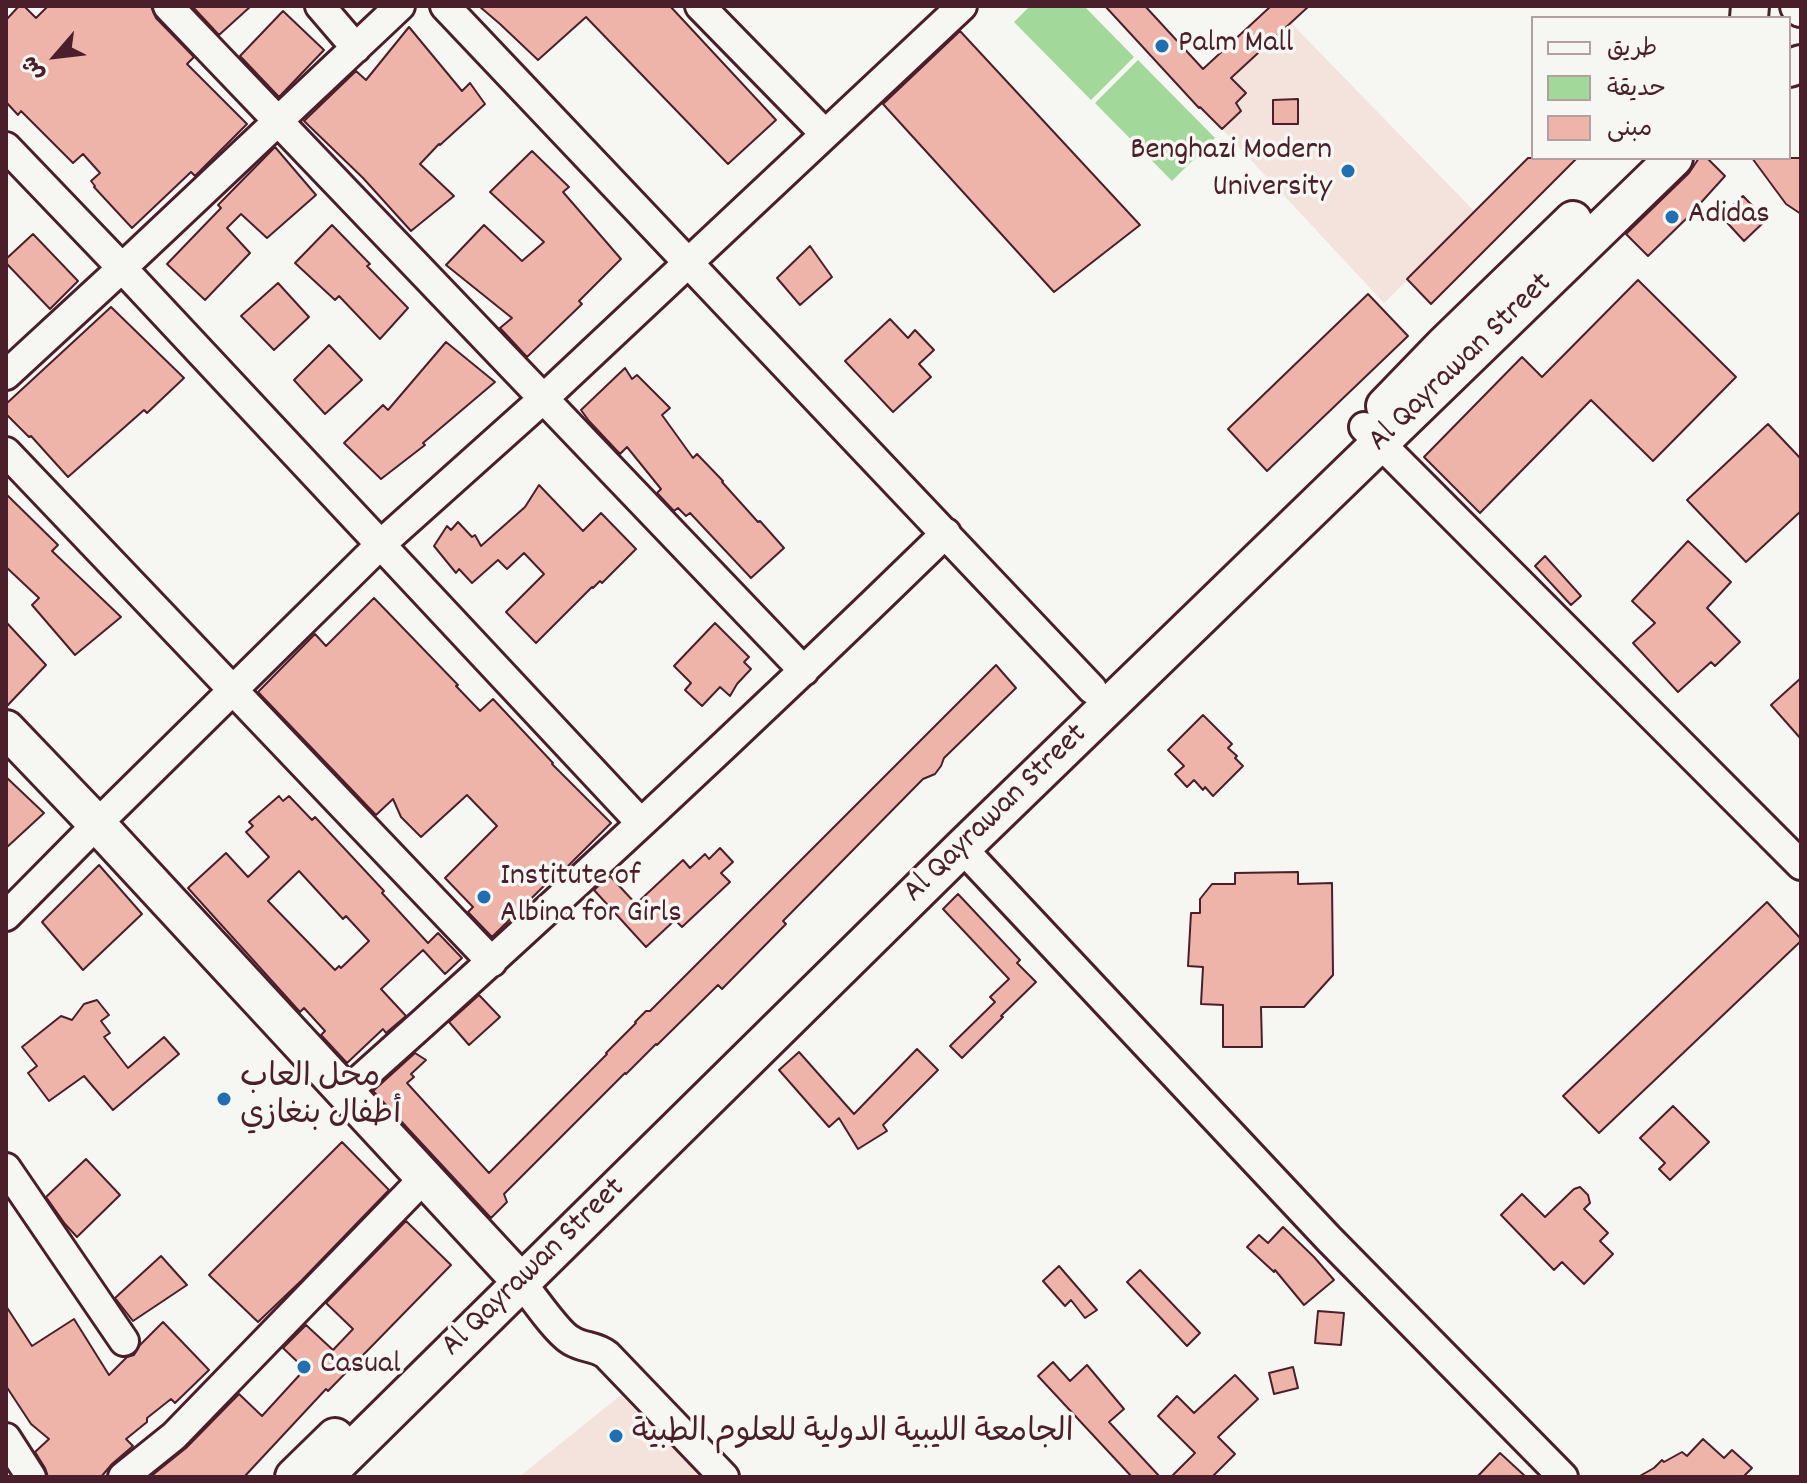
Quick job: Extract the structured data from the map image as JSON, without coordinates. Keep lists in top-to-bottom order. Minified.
{"streets":{"main road":["Al Qayrawan Street"]},"places":["Palm Mall","Benghazi Modern University","Adidas","Institute of Albina for Girls","محل العاب أطفال بنغازي","Casual","الجامعة الليبية الدولية للعلوم الطبية"],"legend":["طريق","حديقة","مبنى"],"north":"bottom left"}
